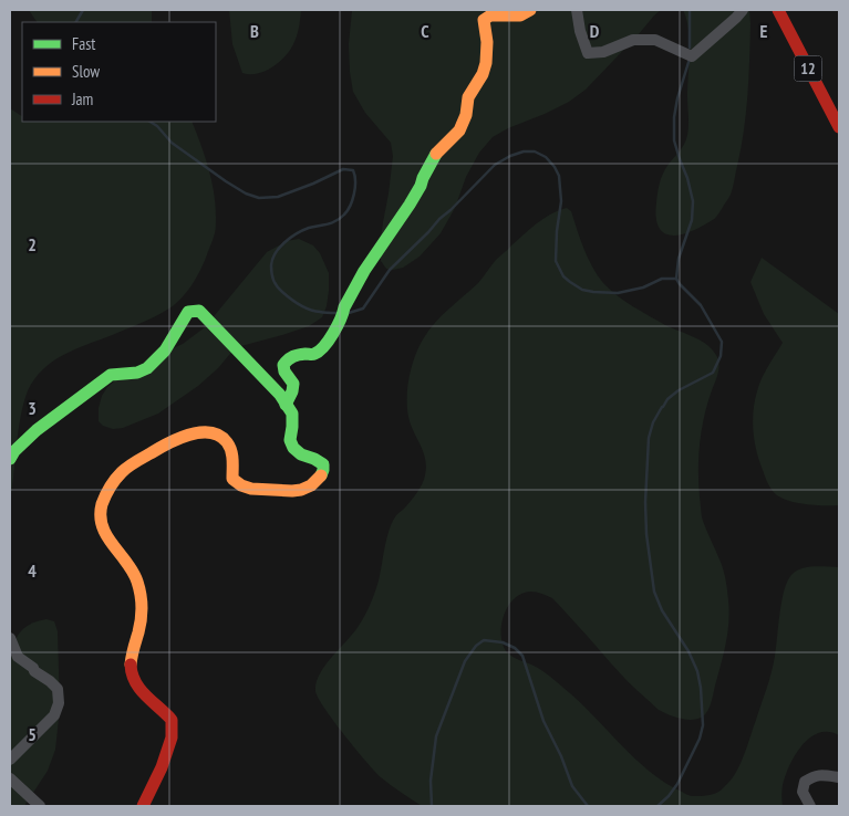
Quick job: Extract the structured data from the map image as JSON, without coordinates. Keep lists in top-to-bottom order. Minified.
{"streets":{"street":["12"]},"legend":["Fast","Slow","Jam"],"grid":{"columns":["B","C","D","E"],"rows":["2","3","4","5"]}}
